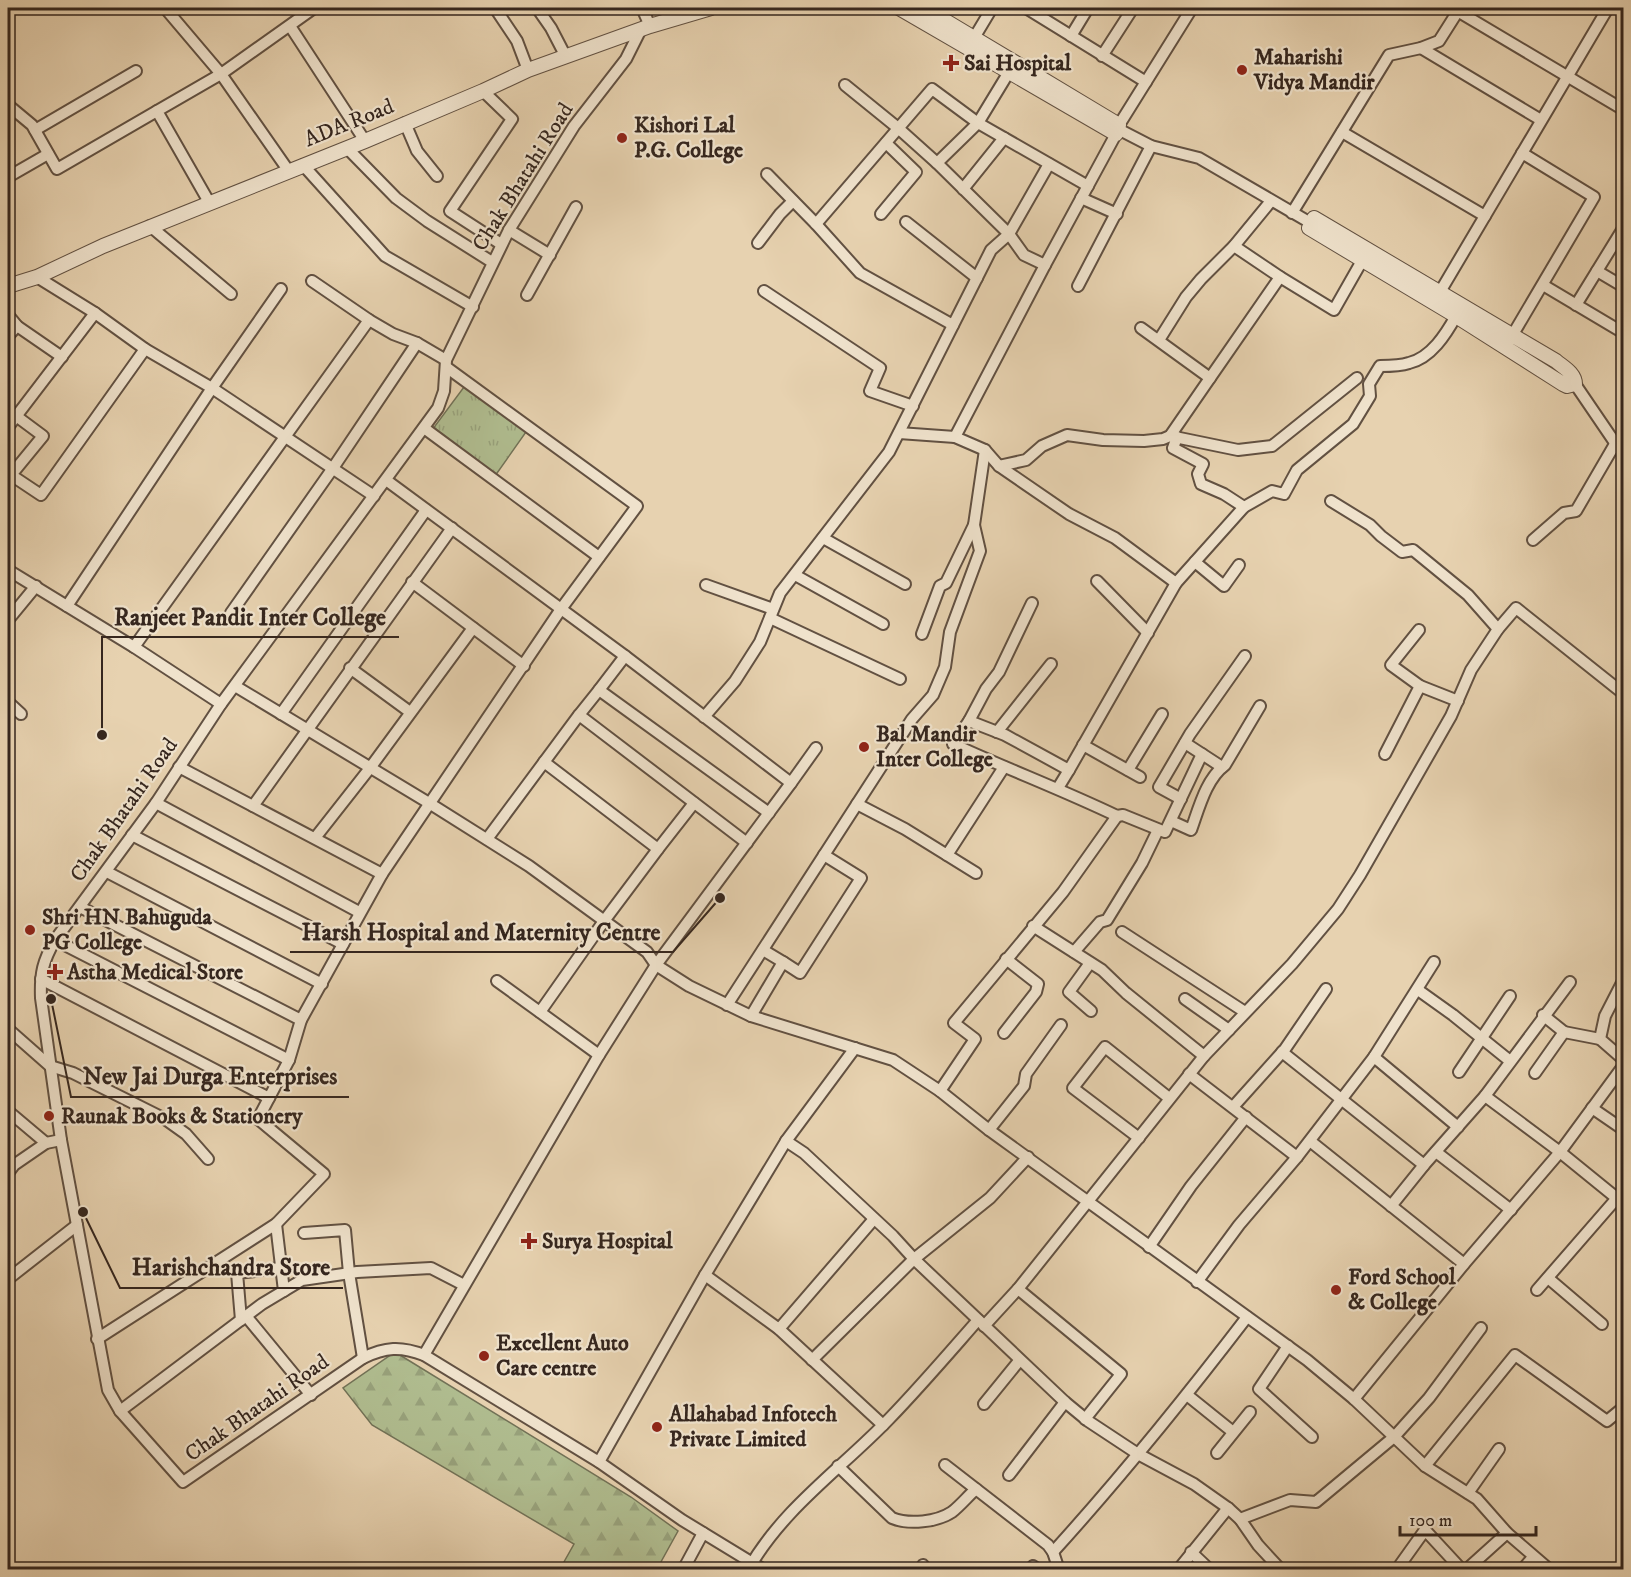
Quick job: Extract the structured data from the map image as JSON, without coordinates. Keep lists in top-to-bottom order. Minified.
{"streets":{"street":["ADA Road","Chak Bhatahi Road"]},"crossings":[["ADA Road","Chak Bhatahi Road"]],"places":{"health":["Sai Hospital","Astha Medical Store","Surya Hospital"],"other":["Maharishi Vidya Mandir","Kishori Lal P.G. College","Ranjeet Pandit Inter College","Bal Mandir Inter College","Harsh Hospital and Maternity Centre","Shri HN Bahuguda PG College","New Jai Durga Enterprises","Raunak Books & Stationery","Harishchandra Store","Ford School & College","Excellent Auto Care centre","Allahabad Infotech Private Limited"]},"scale_bar":"100 m"}
